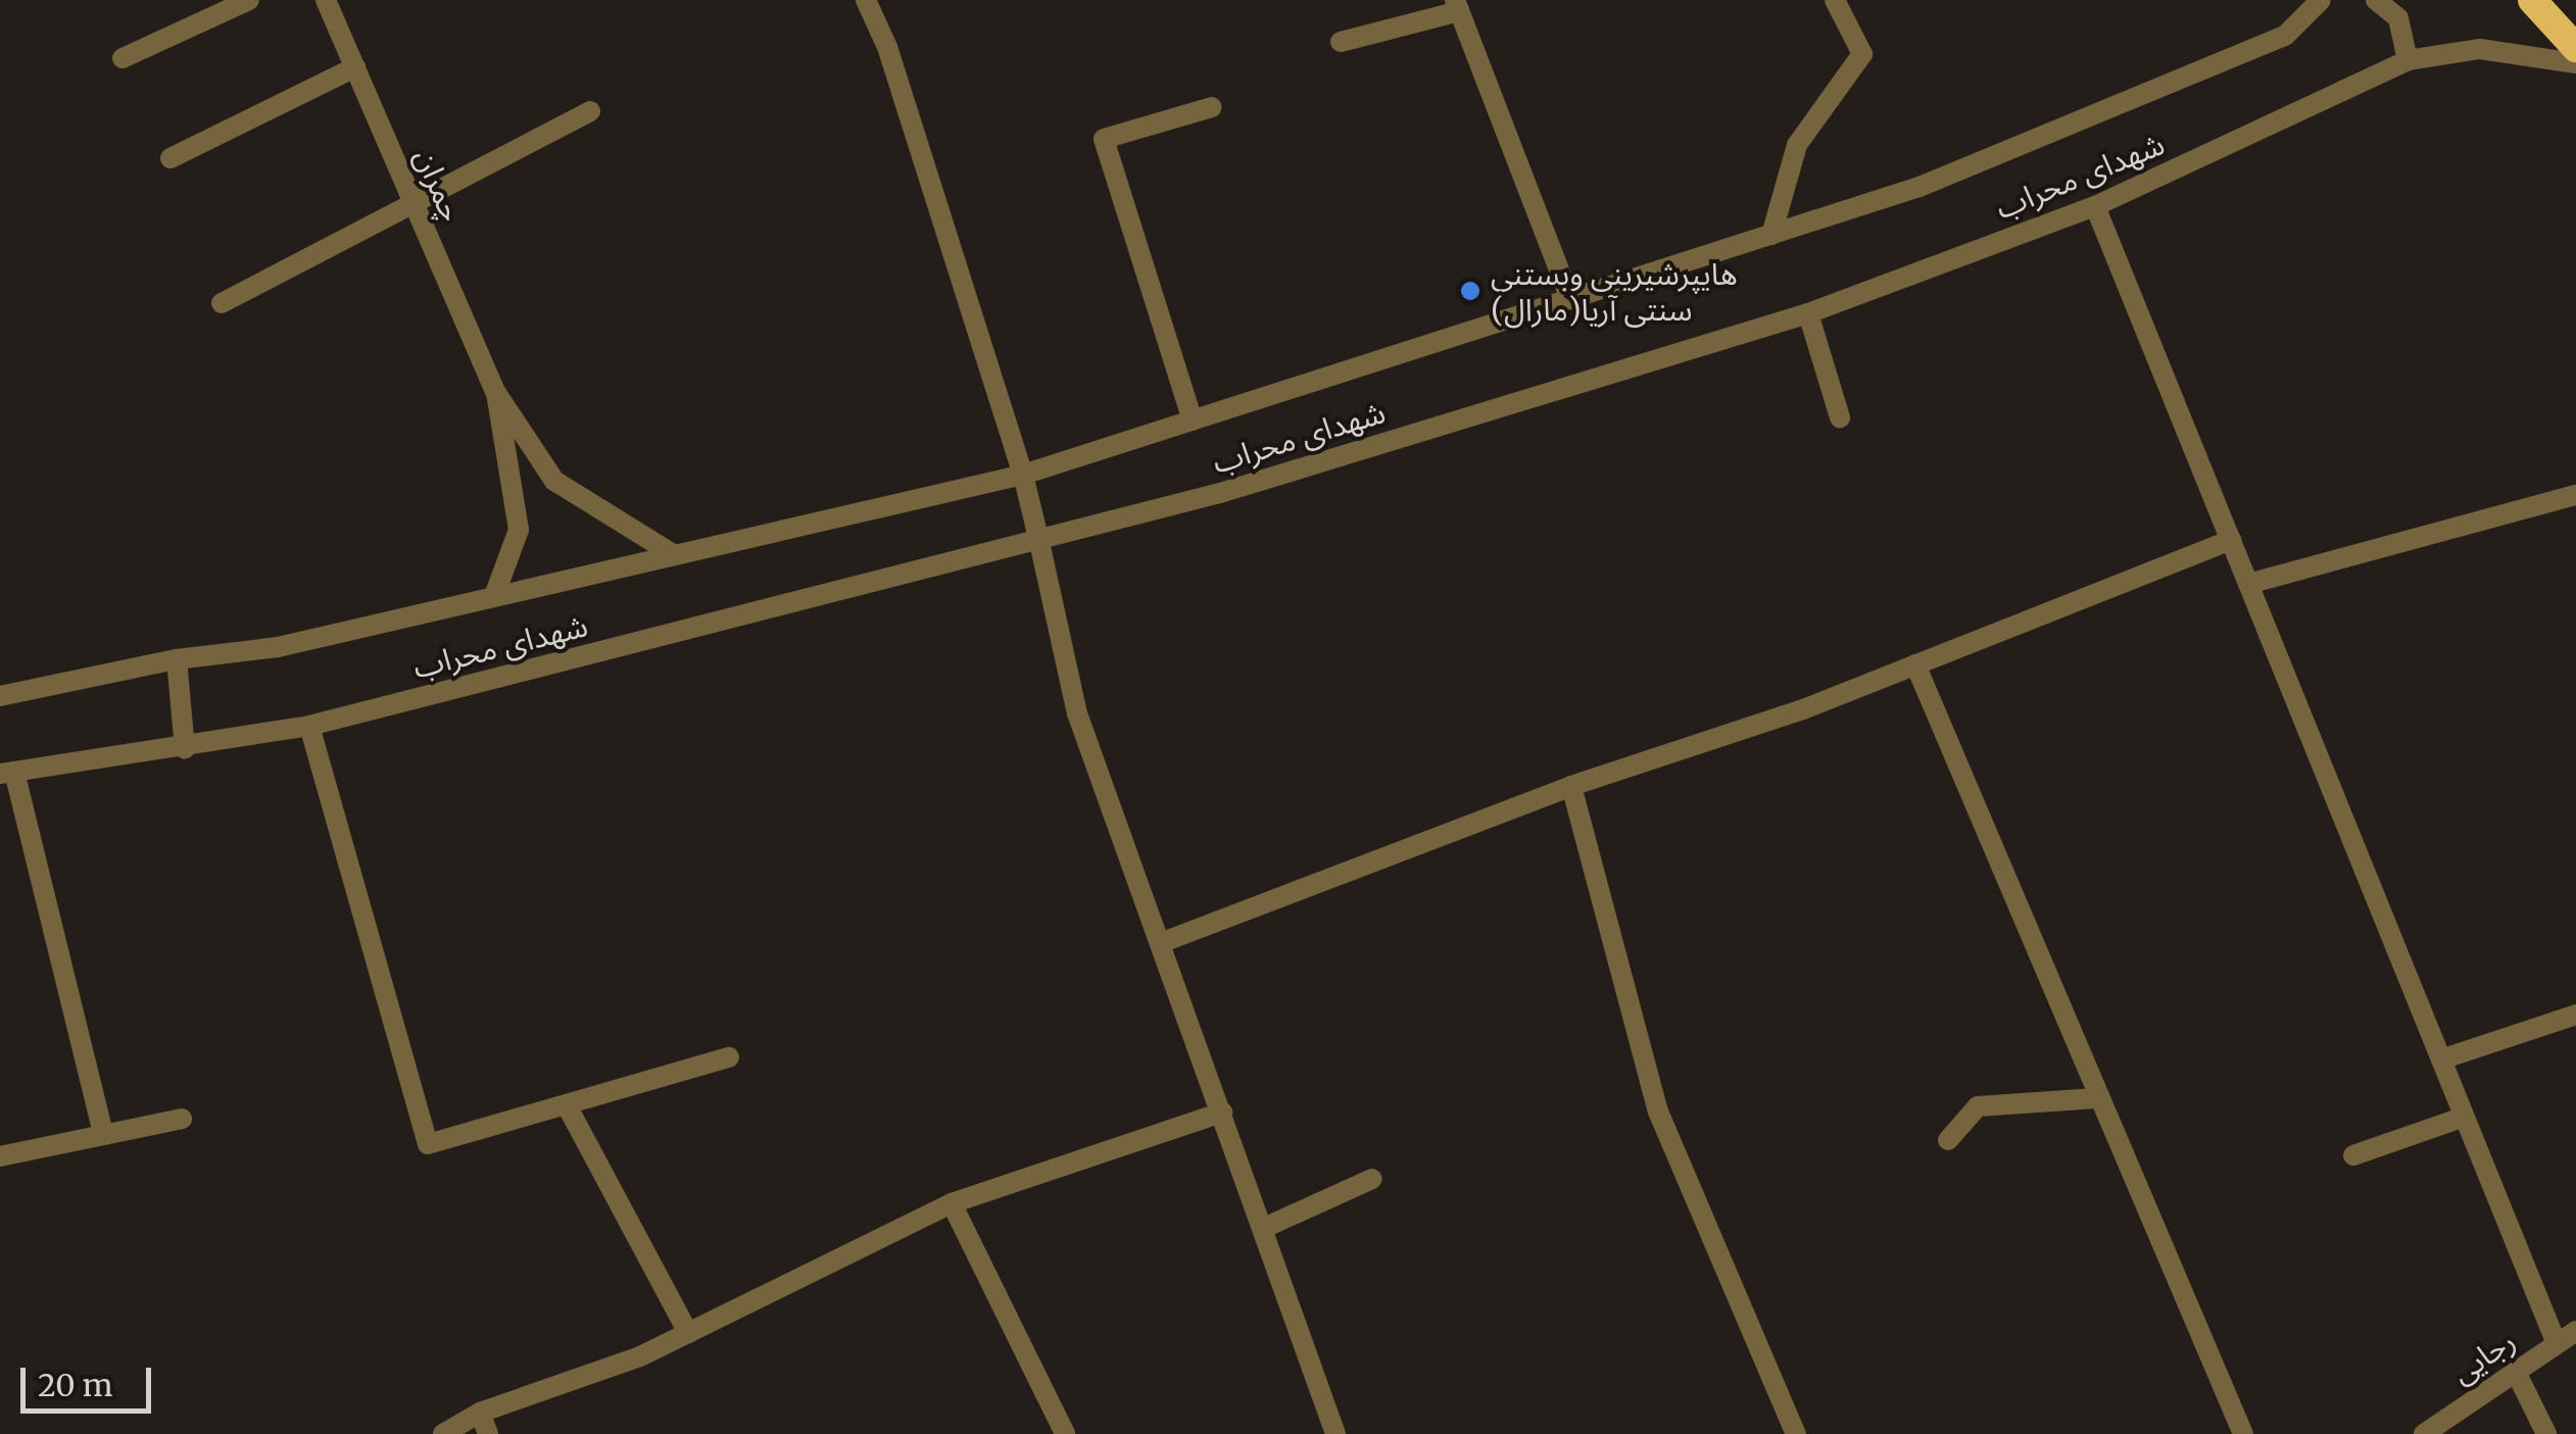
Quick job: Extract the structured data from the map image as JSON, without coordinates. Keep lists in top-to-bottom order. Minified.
{"streets":{"street":["شهدای محراب","چمران","رجایی"]},"places":["هایپرشیرینی وبستنی سنتی آریا(مارال)"],"scale_bar":"20 m"}
